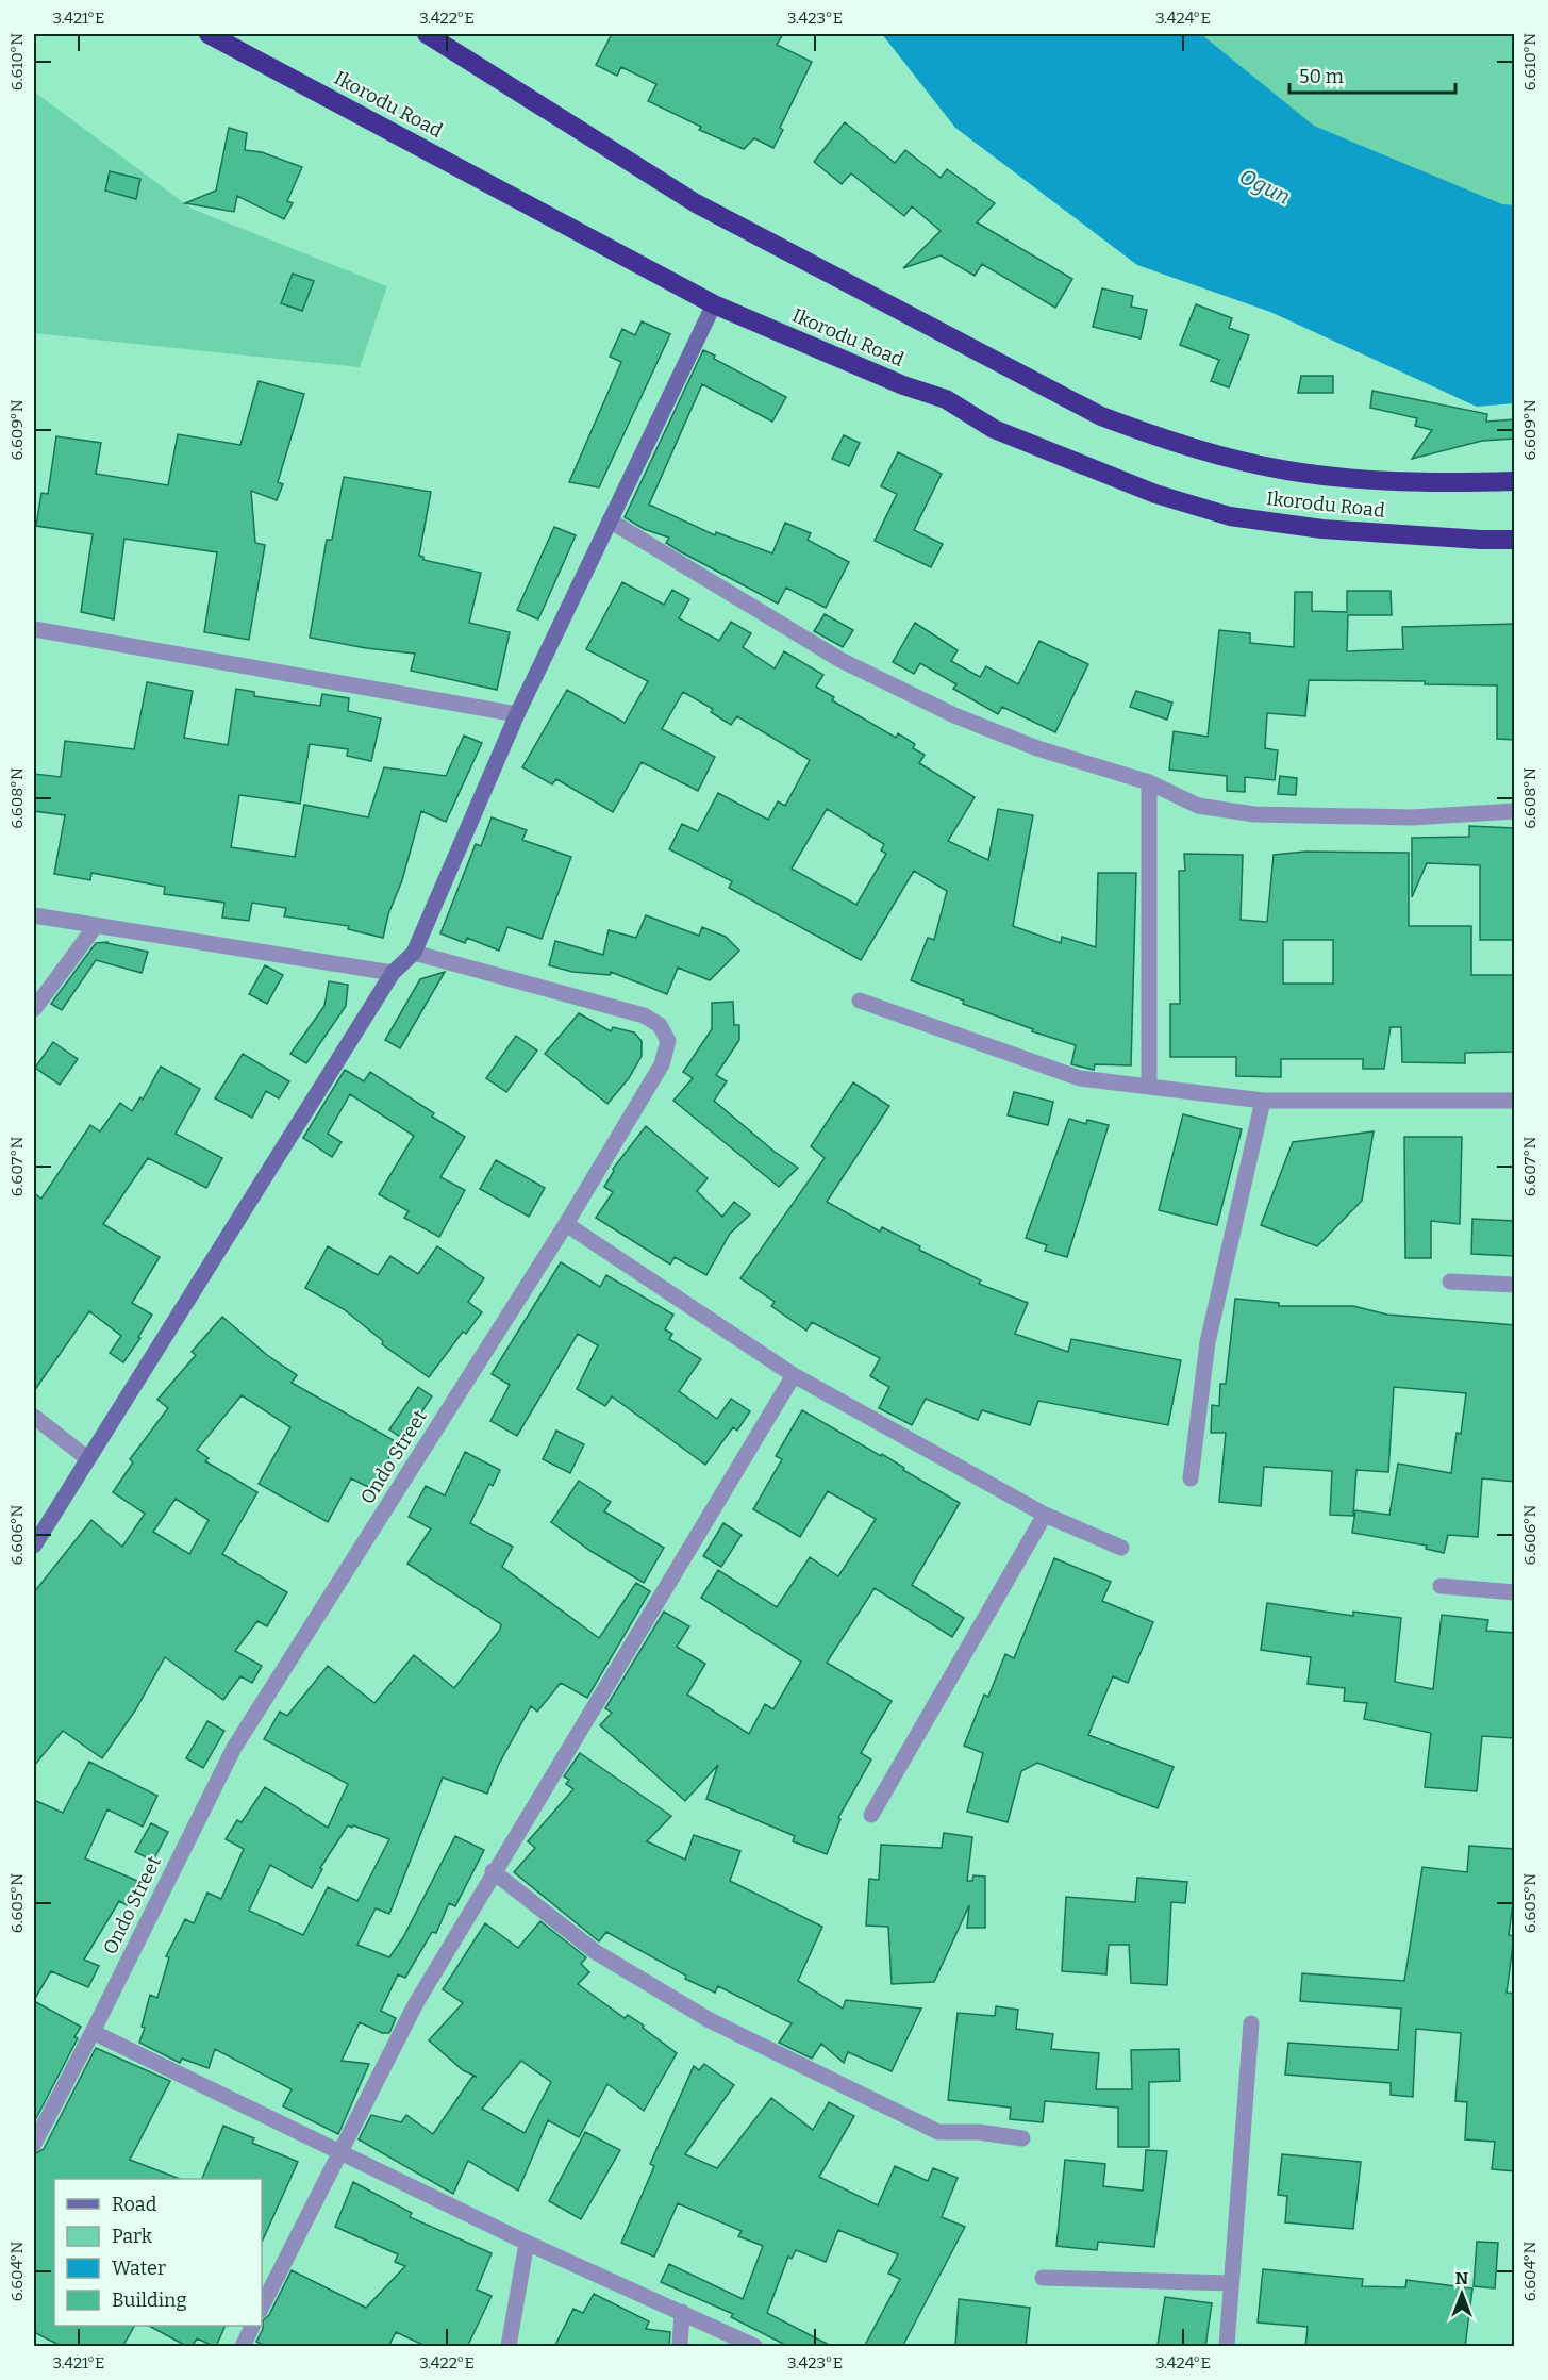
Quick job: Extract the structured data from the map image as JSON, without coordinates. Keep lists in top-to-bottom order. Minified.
{"streets":{"highway":["Ikorodu Road"],"street":["Ondo Street"]},"water":["Ogun"],"legend":["Road","Park","Water","Building"],"scale_bar":"50 m","north":"top","coordinates":["3.421°E","3.422°E","3.423°E","3.424°E","6.610°N","6.609°N","6.608°N","6.607°N","6.606°N","6.605°N","6.604°N"]}
